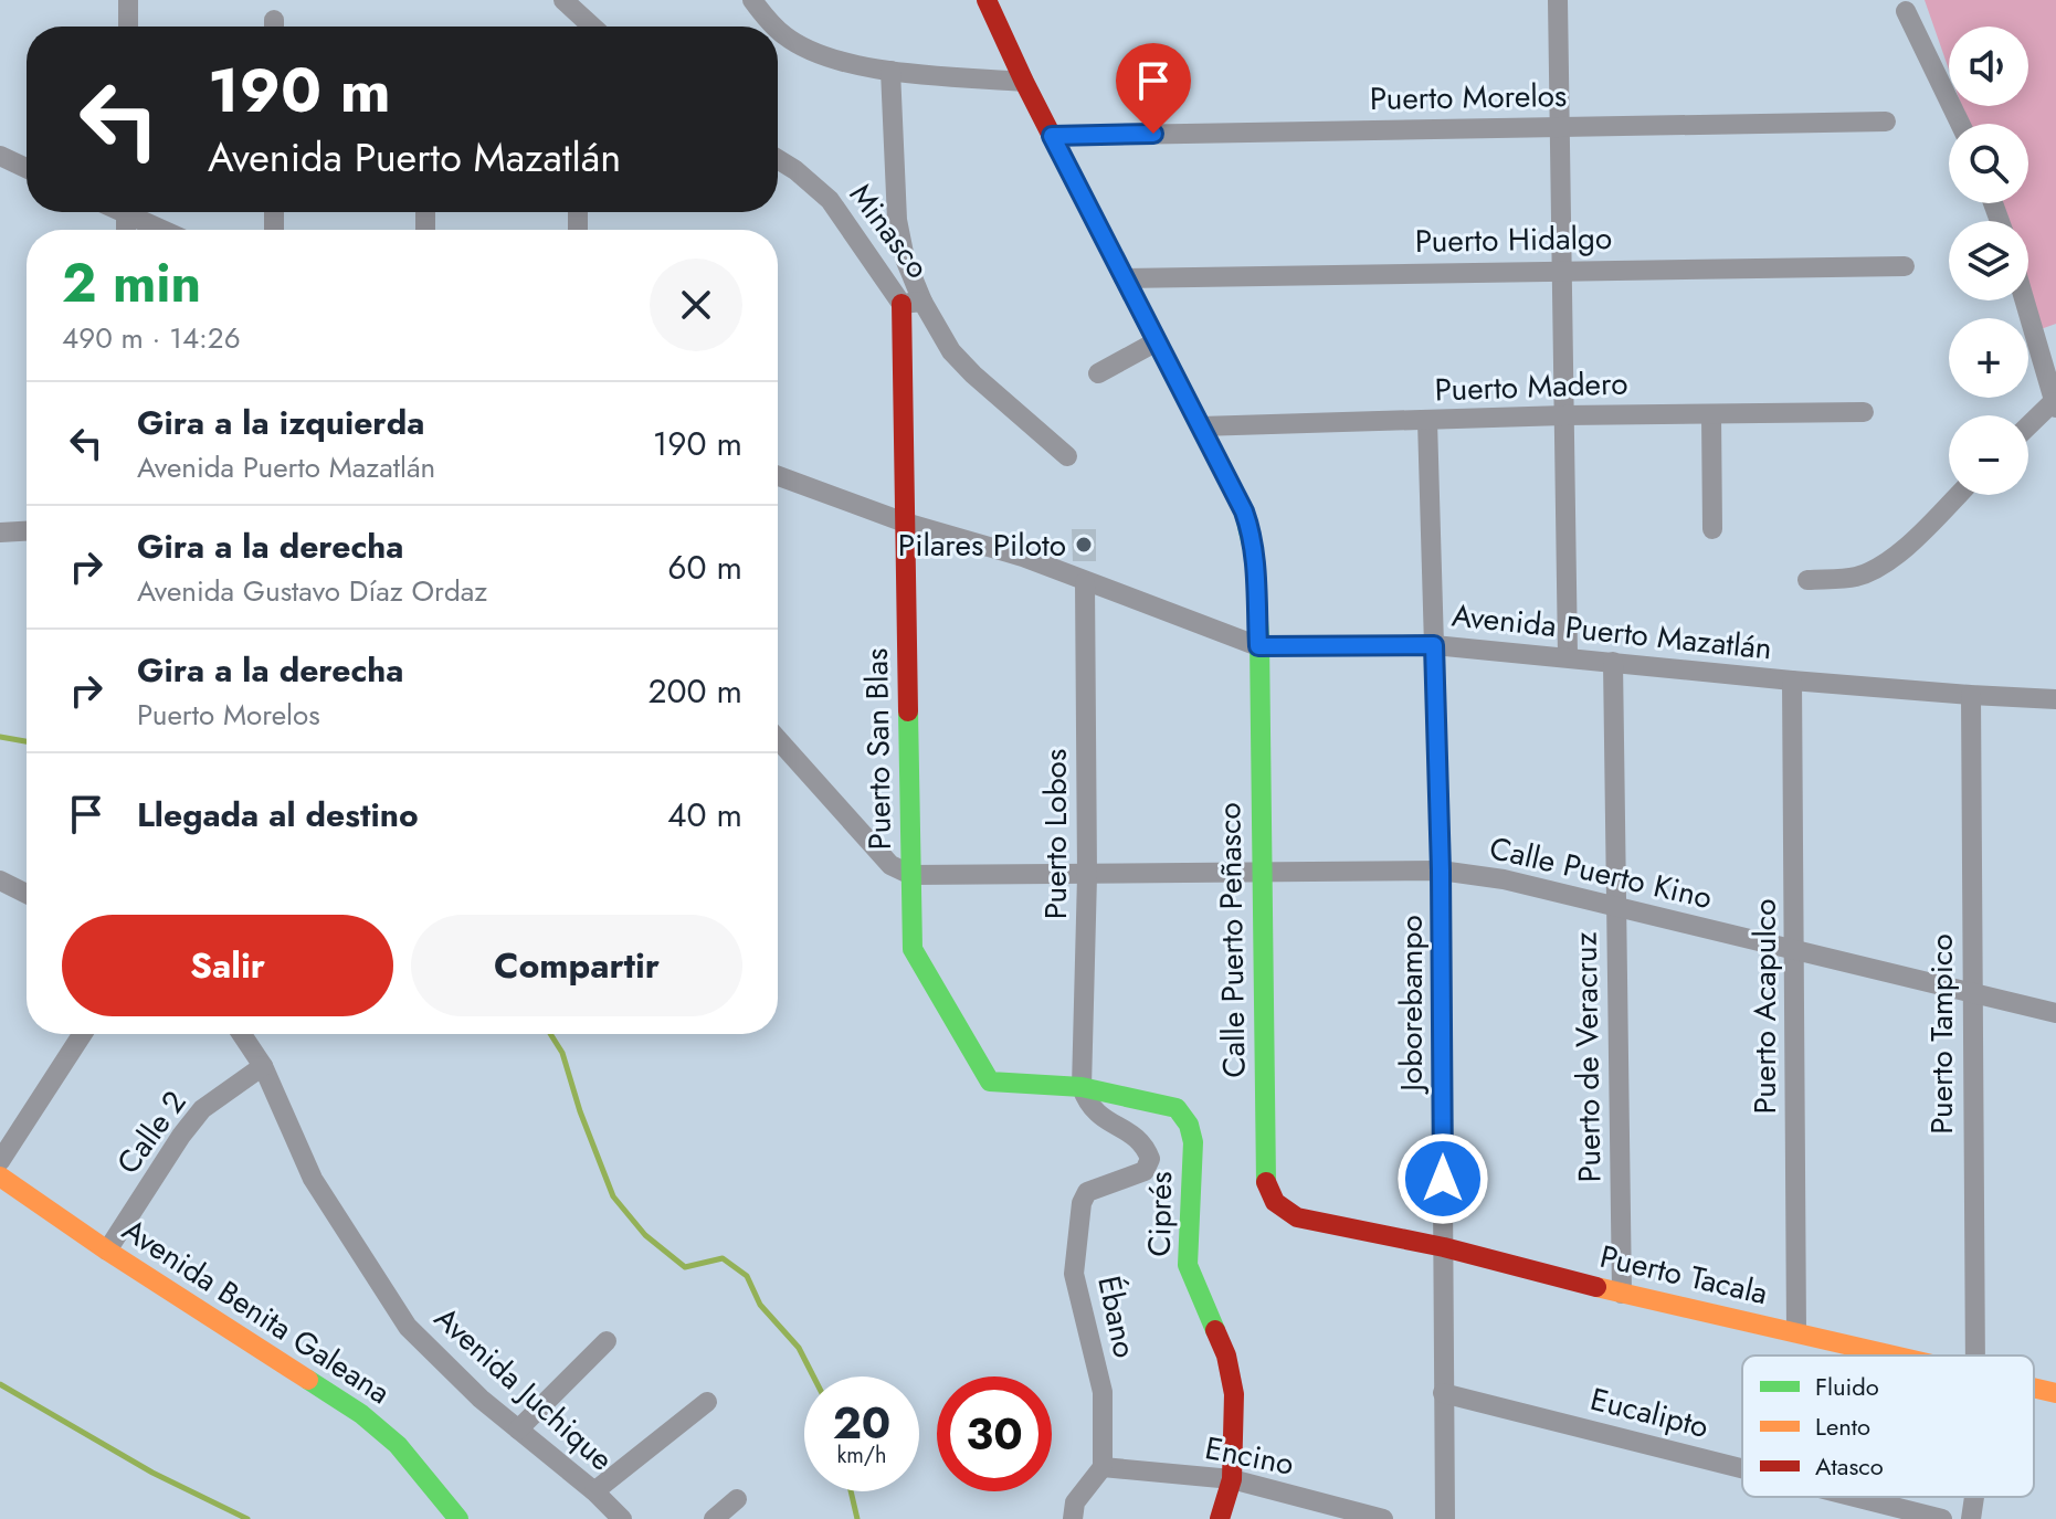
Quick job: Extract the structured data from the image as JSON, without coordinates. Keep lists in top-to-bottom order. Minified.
{"streets":{"street":["Puerto Morelos","Minasco","Puerto Hidalgo","Puerto Madero","Avenida Puerto Mazatlán","Puerto San Blas","Puerto Lobos","Calle Puerto Kino","Calle Puerto Peñasco","Joborebampo","Puerto Acapulco","Puerto Tampico","Puerto de Veracruz","Calle 2","Ciprés","Puerto Tacala","Avenida Benita Galeana","Ébano","Avenida Juchique","Eucalipto","Encino"]},"crossings":[["Puerto Morelos","Calle Puerto Peñasco"],["Minasco","Puerto San Blas"],["Puerto Hidalgo","Calle Puerto Peñasco"],["Puerto Madero","Calle Puerto Peñasco"],["Puerto Madero","Joborebampo"],["Avenida Puerto Mazatlán","Puerto San Blas"],["Avenida Puerto Mazatlán","Puerto Lobos"],["Avenida Puerto Mazatlán","Calle Puerto Peñasco"],["Avenida Puerto Mazatlán","Joborebampo"],["Avenida Puerto Mazatlán","Puerto Acapulco"],["Avenida Puerto Mazatlán","Puerto Tampico"],["Avenida Puerto Mazatlán","Puerto de Veracruz"],["Puerto San Blas","Puerto Lobos"],["Puerto San Blas","Calle Puerto Kino"],["Puerto San Blas","Ciprés"],["Puerto San Blas","Ébano"],["Puerto Lobos","Calle Puerto Kino"],["Puerto Lobos","Ciprés"],["Puerto Lobos","Ébano"],["Calle Puerto Kino","Calle Puerto Peñasco"],["Calle Puerto Kino","Joborebampo"],["Calle Puerto Kino","Puerto Acapulco"],["Calle Puerto Kino","Puerto Tampico"],["Calle Puerto Kino","Puerto de Veracruz"],["Calle Puerto Peñasco","Puerto Tacala"],["Joborebampo","Puerto Tacala"],["Joborebampo","Eucalipto"],["Puerto Acapulco","Puerto Tacala"],["Puerto de Veracruz","Puerto Tacala"],["Calle 2","Avenida Benita Galeana"],["Calle 2","Avenida Juchique"],["Ciprés","Ébano"],["Ciprés","Encino"],["Ébano","Encino"]],"places":["Pilares Piloto"],"legend":["Fluido","Lento","Atasco"],"page":{"map_buttons":["+","−"],"turn":["190 m","Avenida Puerto Mazatlán"],"heading":["2 min","490 m · 14:26"],"list":[{"name":"Gira a la izquierda","note":"Avenida Puerto Mazatlán","value":"190 m"},{"name":"Gira a la derecha","note":"Avenida Gustavo Díaz Ordaz","value":"60 m"},{"name":"Gira a la derecha","note":"Puerto Morelos","value":"200 m"},{"name":"Llegada al destino","value":"40 m"}],"buttons":["Salir","Compartir"],"speed":"20 km/h","limit":"30"}}
